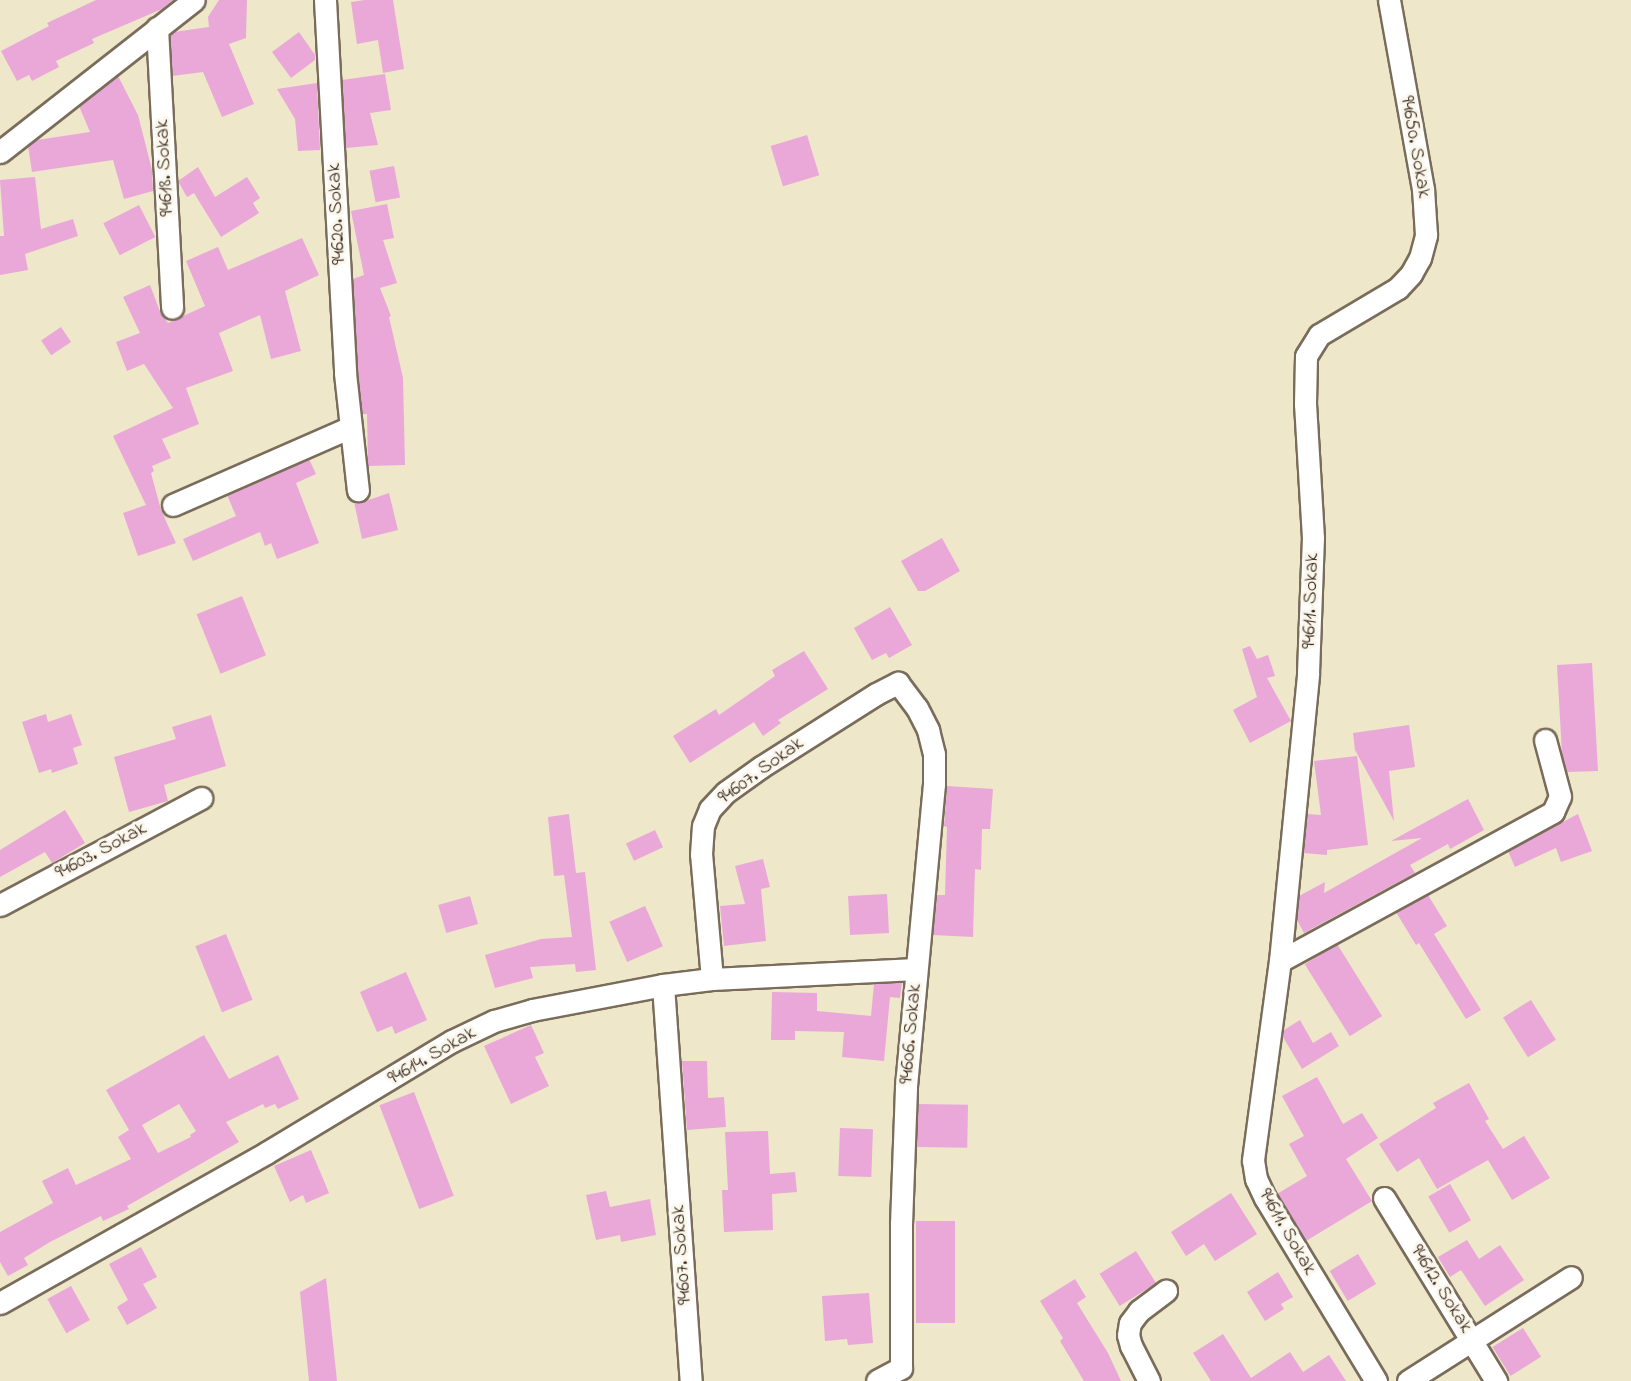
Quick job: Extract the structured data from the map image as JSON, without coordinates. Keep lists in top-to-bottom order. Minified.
{"streets":{"street":["94650. Sokak","94618. Sokak","94620. Sokak","94611. Sokak","94607. Sokak","94603. Sokak","94606. Sokak","94614. Sokak","94612. Sokak"]},"crossings":[["94650. Sokak","94611. Sokak"],["94607. Sokak","94606. Sokak"],["94607. Sokak","94614. Sokak"],["94606. Sokak","94614. Sokak"]]}
